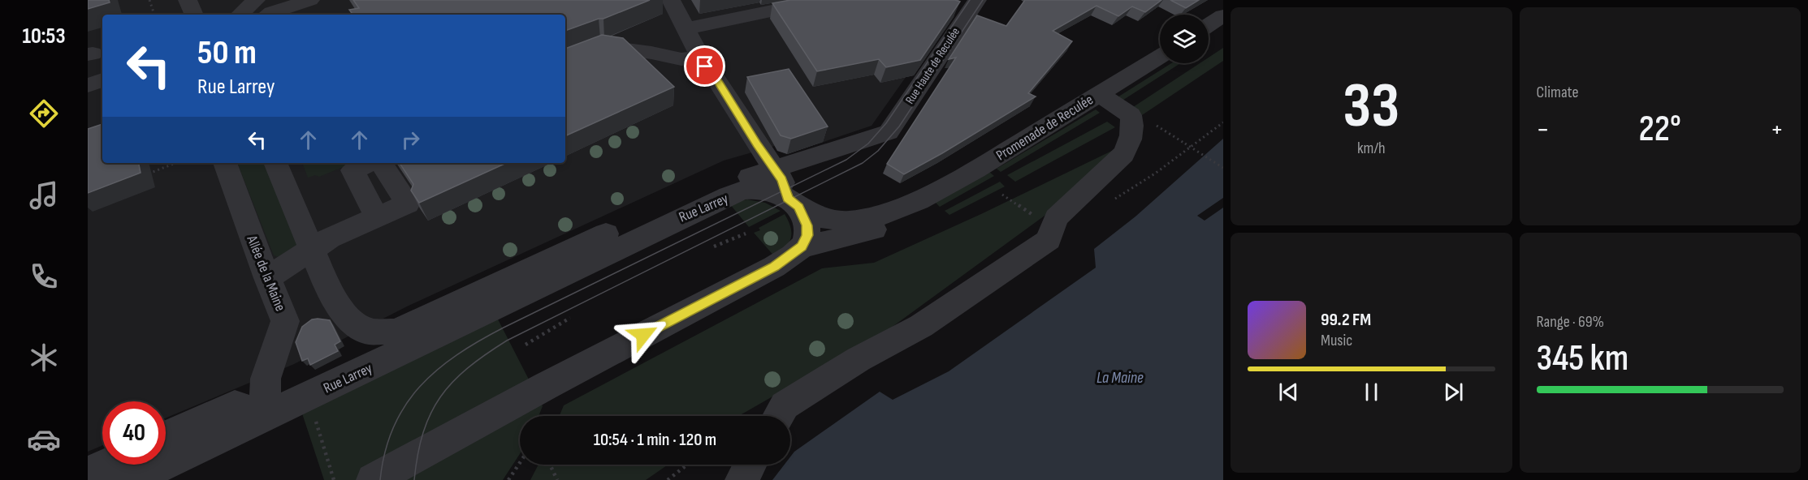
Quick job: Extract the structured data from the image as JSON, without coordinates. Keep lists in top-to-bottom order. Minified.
{"streets":{"street":["Rue Haute de Reculée","Promenade de Reculée","Rue Larrey","Allée de la Maine"]},"crossings":[["Promenade de Reculée","Rue Larrey"],["Rue Larrey","Allée de la Maine"]],"water":["La Maine"],"page":{"tabs":"10:53","tile":[["33","km/h"],"Climate",["Range · 69%","345 km"]],"turn":["50 m","Rue Larrey"],"heat":["−","22°","+"],"song":["99.2 FM","Music"],"limit":"40","trip":"10:54 · 1 min · 120 m"}}
